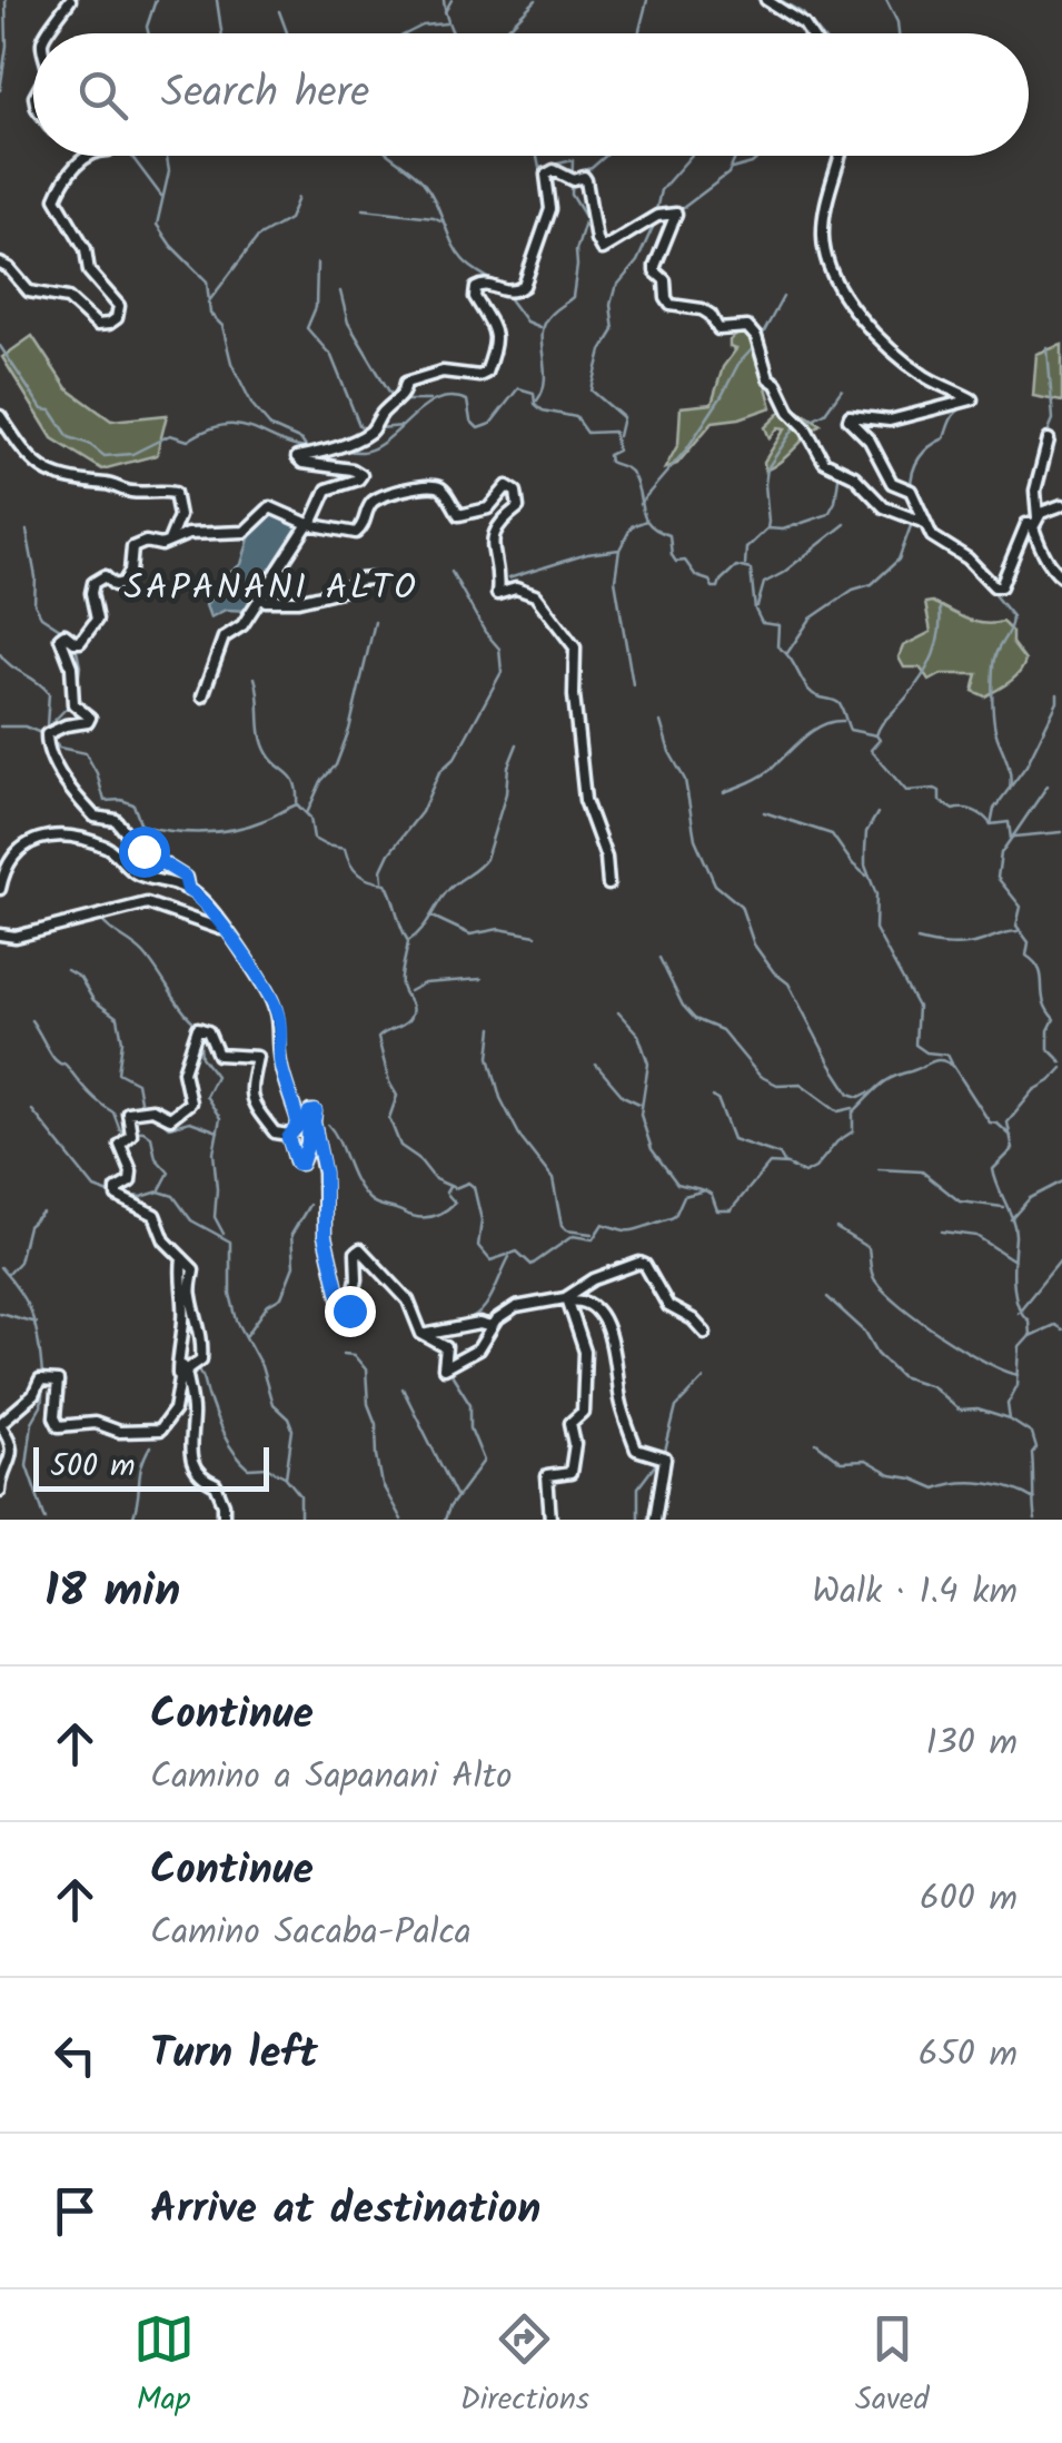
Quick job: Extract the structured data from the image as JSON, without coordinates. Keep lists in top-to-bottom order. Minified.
{"districts":["SAPANANI ALTO"],"scale_bar":"500 m","page":{"search":"Search here","scale":"500 m","heading":["18 min","Walk · 1.4 km"],"list":[["Continue","Camino a Sapanani Alto","130 m"],["Continue","Camino Sacaba-Palca","600 m"],["Turn left","650 m"],"Arrive at destination"],"nav":["Map","Directions","Saved"]}}
